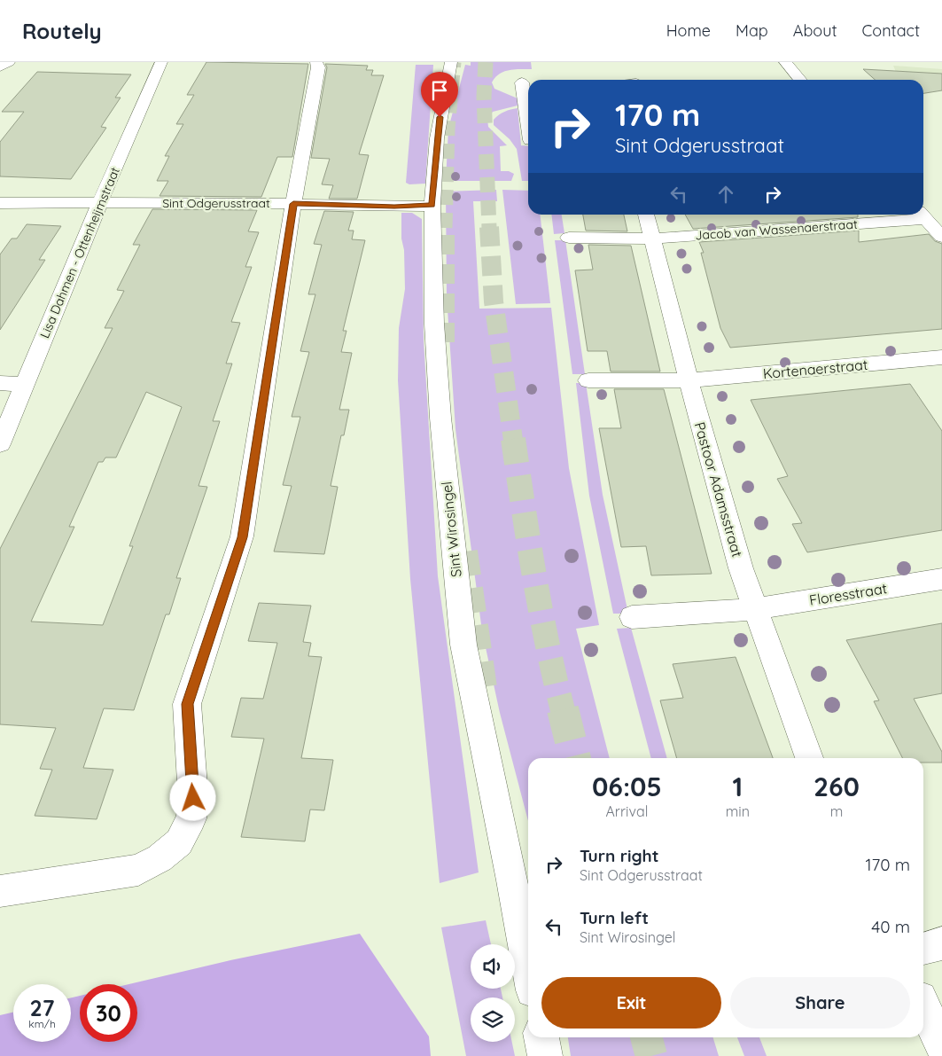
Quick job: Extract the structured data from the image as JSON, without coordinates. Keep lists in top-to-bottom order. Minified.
{"streets":{"street":["Sint Odgerusstraat","Jacob van Wassenaerstraat","Lisa Dahmen - Ottenheijmstraat","Kortenaerstraat","Pastoor Adamsstraat","Sint Wirosingel","Floresstraat"]},"crossings":[["Sint Odgerusstraat","Lisa Dahmen - Ottenheijmstraat"],["Sint Odgerusstraat","Sint Wirosingel"],["Jacob van Wassenaerstraat","Pastoor Adamsstraat"],["Kortenaerstraat","Pastoor Adamsstraat"],["Pastoor Adamsstraat","Floresstraat"]],"page":{"header":"Routely","nav":["Home","Map","About","Contact"],"turn":["170 m","Sint Odgerusstraat"],"eta":["06:05","Arrival","1","min","260","m"],"list":[{"name":"Turn right","note":"Sint Odgerusstraat","value":"170 m"},{"name":"Turn left","note":"Sint Wirosingel","value":"40 m"}],"buttons":["Exit","Share"],"speed":"27 km/h","limit":"30"}}
